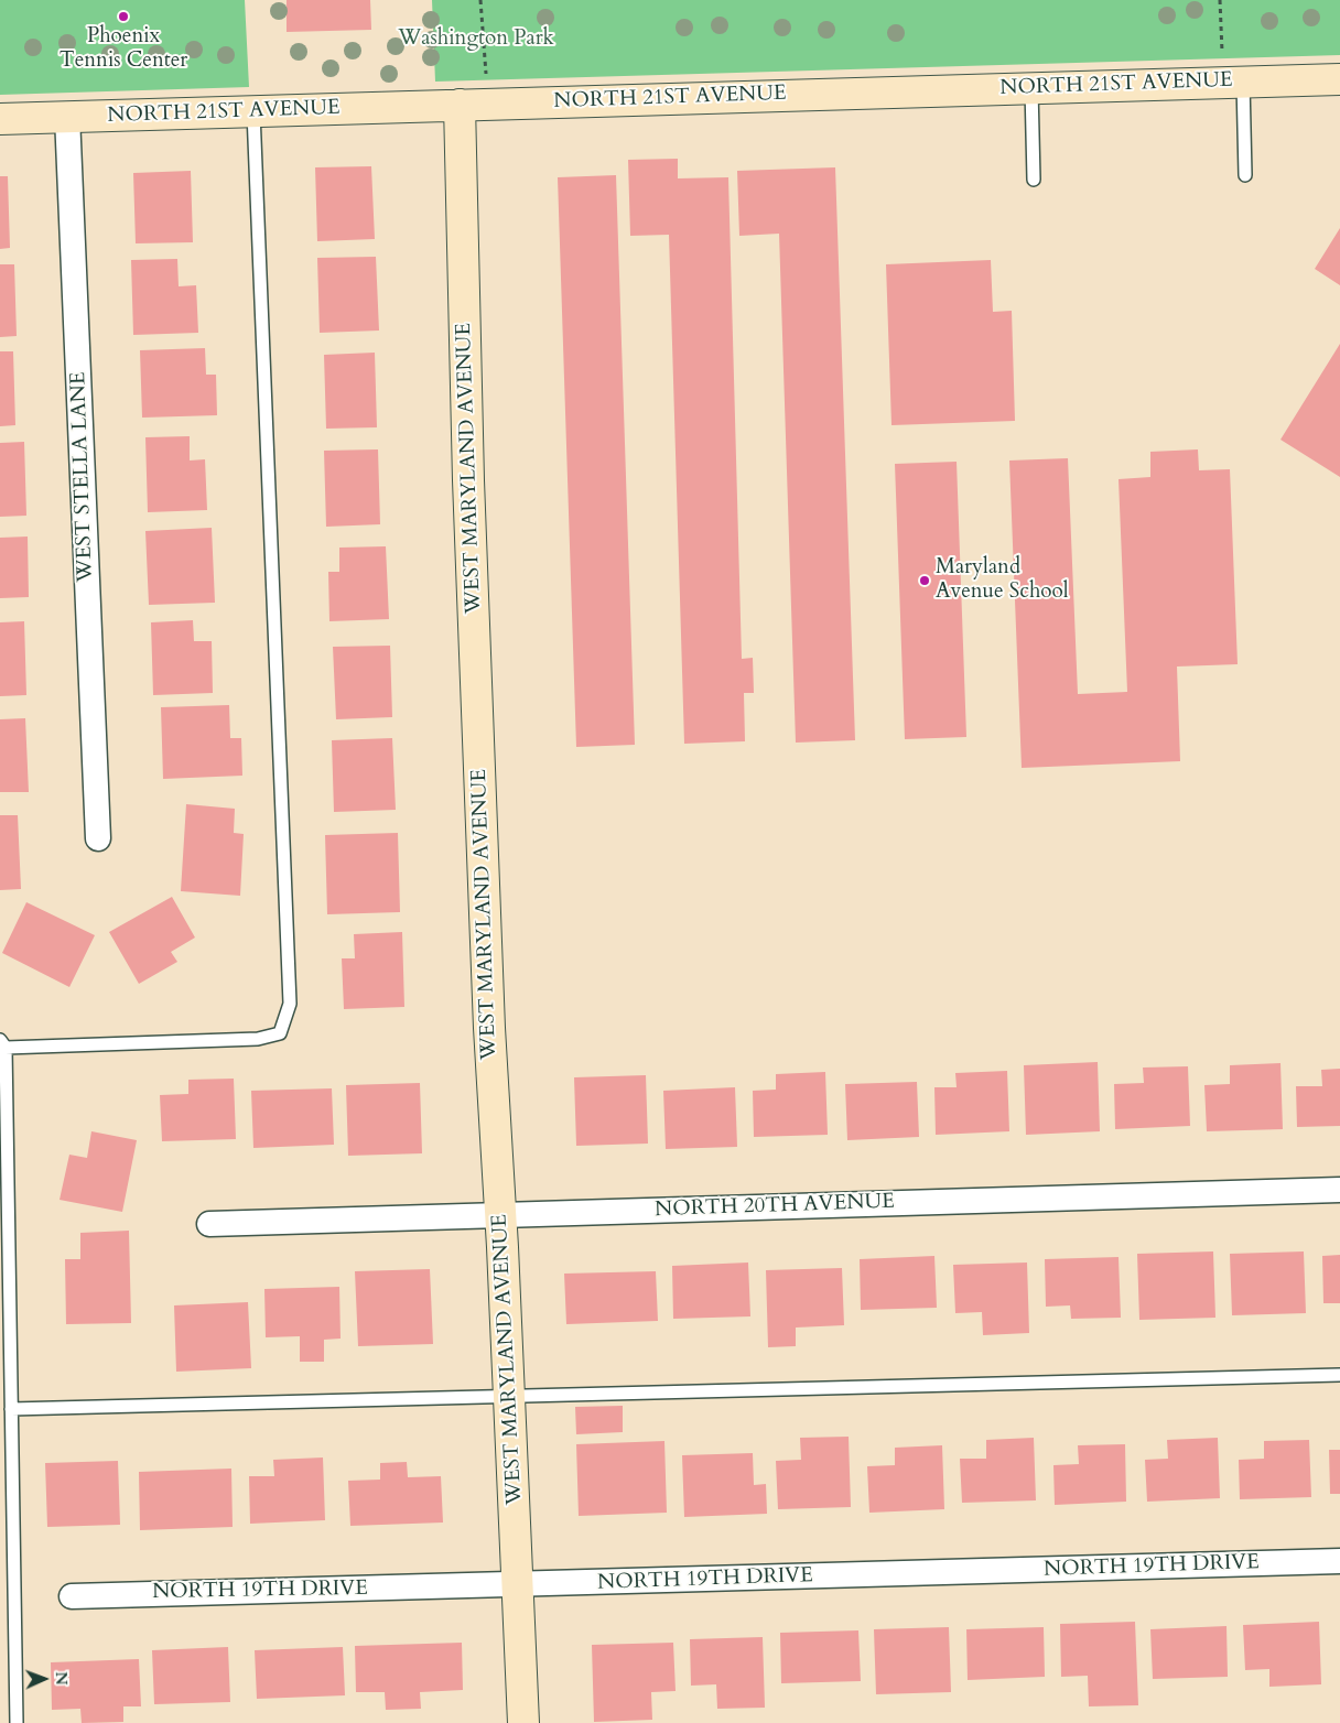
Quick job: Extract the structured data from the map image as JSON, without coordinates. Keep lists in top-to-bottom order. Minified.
{"streets":{"street":["NORTH 21ST AVENUE","WEST MARYLAND AVENUE","WEST STELLA LANE","NORTH 20TH AVENUE","NORTH 19TH DRIVE"]},"crossings":[["NORTH 21ST AVENUE","WEST MARYLAND AVENUE"],["NORTH 21ST AVENUE","WEST STELLA LANE"],["WEST MARYLAND AVENUE","NORTH 20TH AVENUE"],["WEST MARYLAND AVENUE","NORTH 19TH DRIVE"]],"parks":["Washington Park"],"places":["Phoenix Tennis Center","Maryland Avenue School"],"north":"right"}
